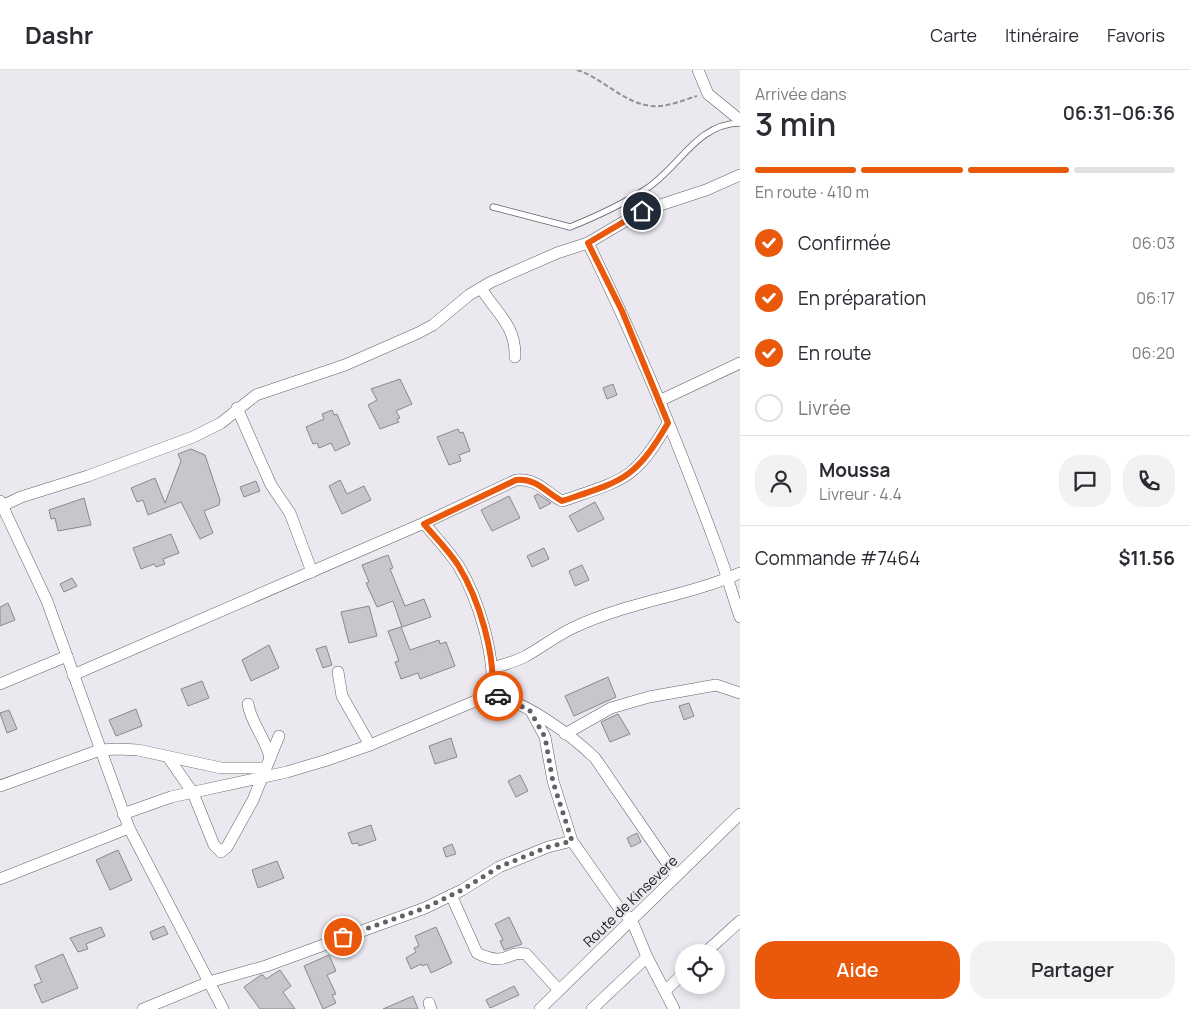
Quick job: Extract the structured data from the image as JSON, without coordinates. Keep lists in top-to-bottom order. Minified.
{"streets":{"street":["Route de Kinsevere"]},"page":{"header":"Dashr","nav":["Carte","Itinéraire","Favoris"],"heading":["3 min","Arrivée dans","06:31–06:36"],"panel":["Moussa","Livreur · 4.4","Commande #7464","$11.56"],"bar":"En route · 410 m","list":[["Confirmée","06:03"],["En préparation","06:17"],["En route","06:20"],"Livrée"],"buttons":["Aide","Partager"]}}
